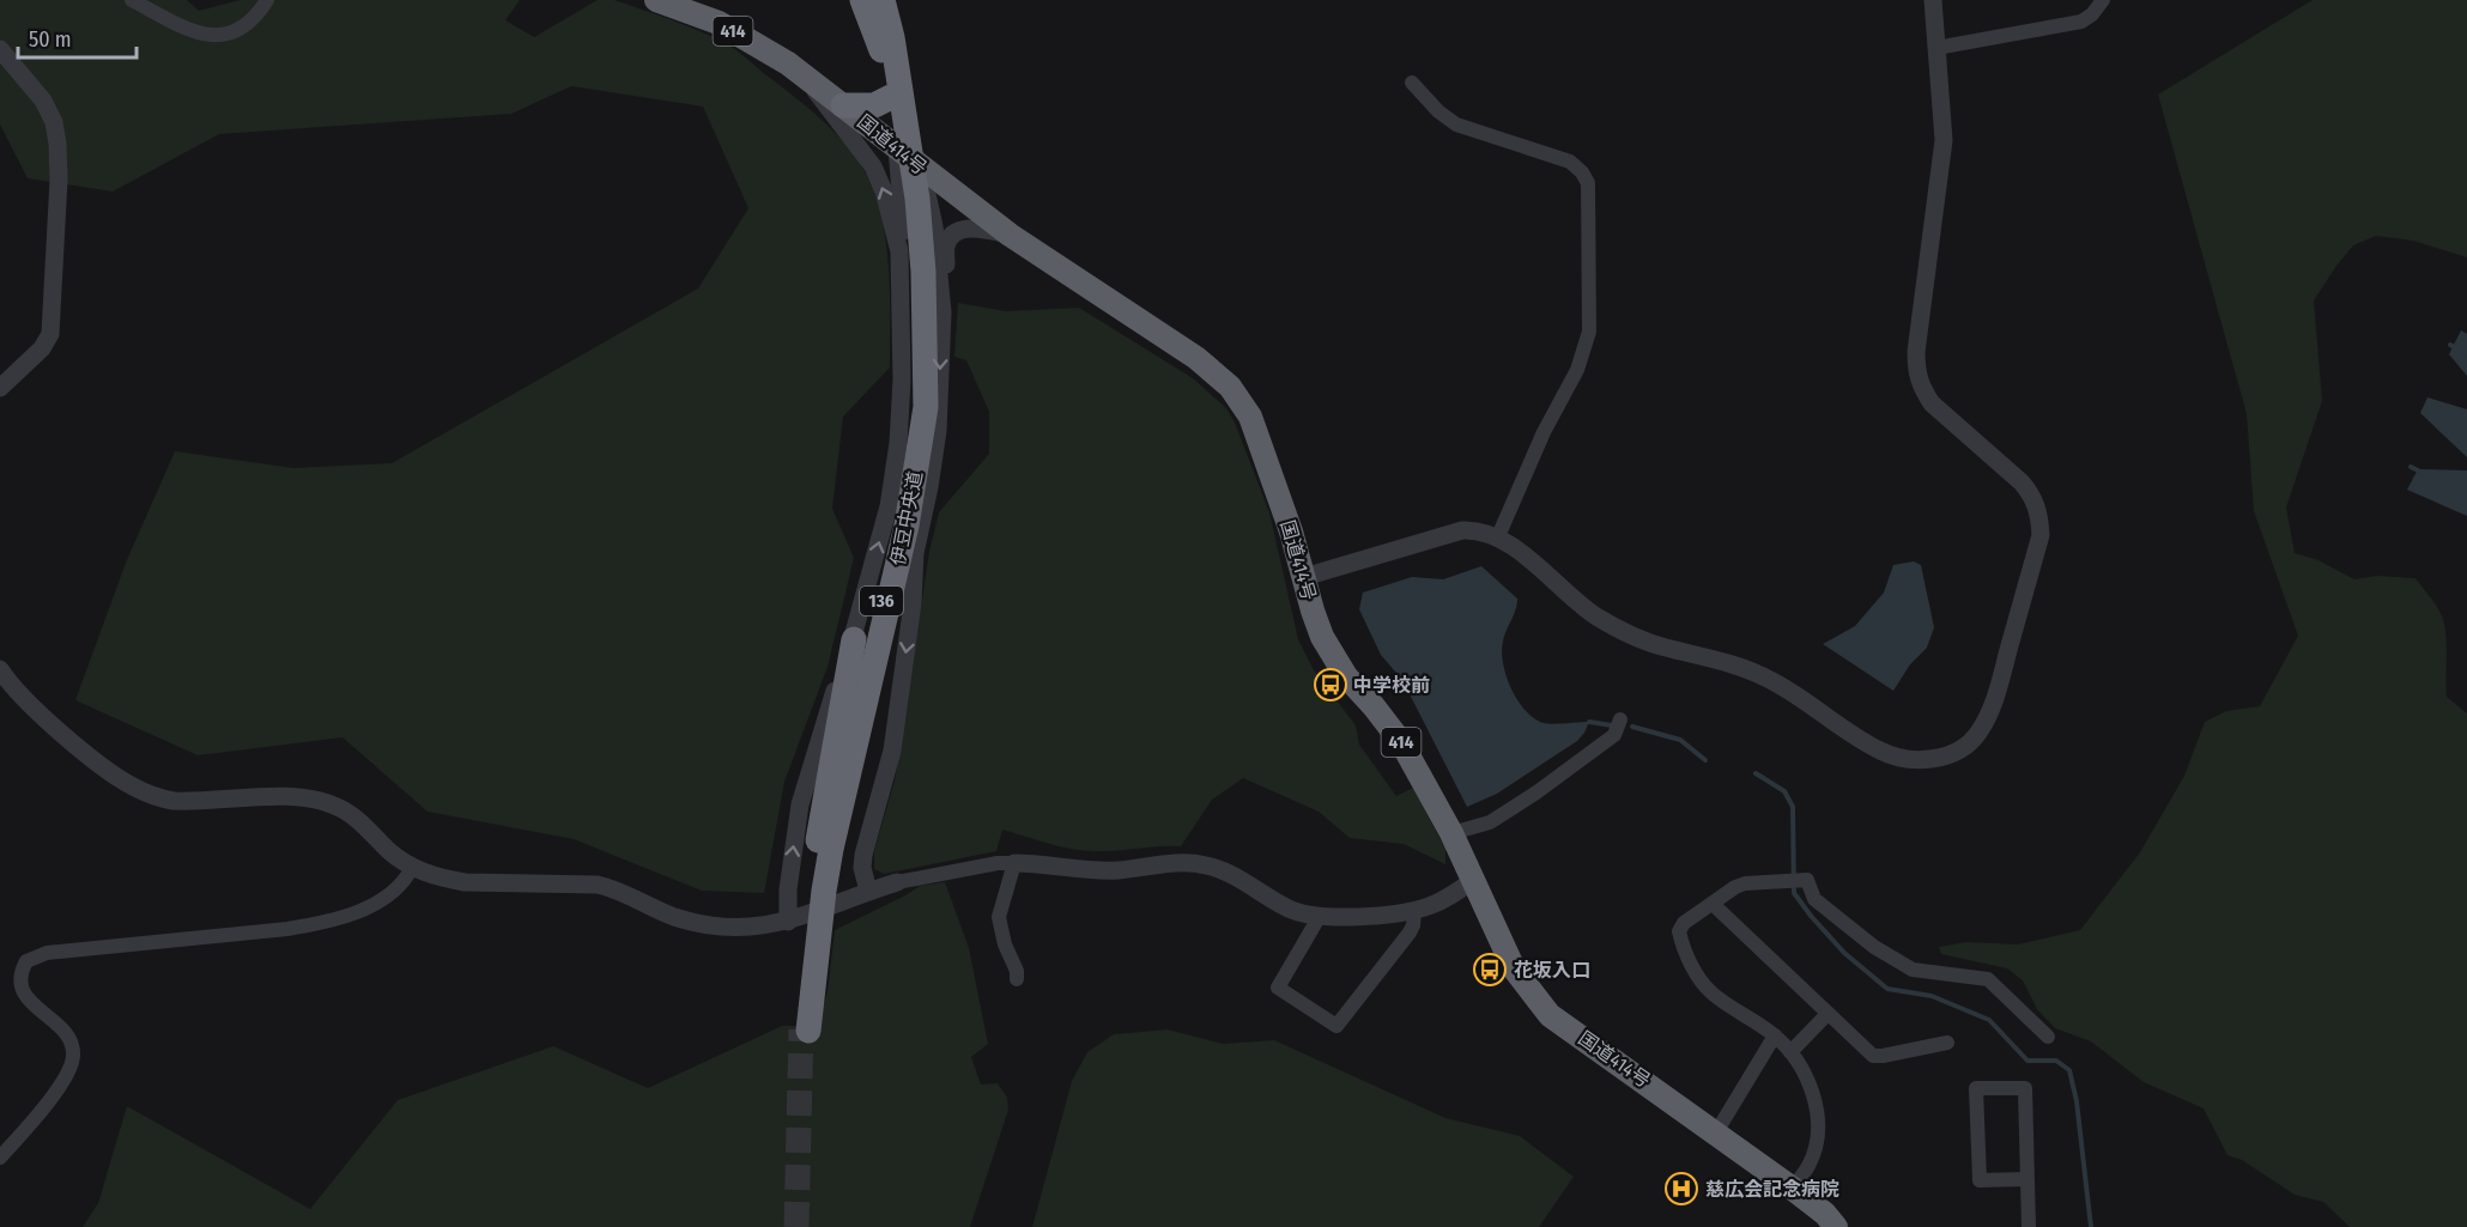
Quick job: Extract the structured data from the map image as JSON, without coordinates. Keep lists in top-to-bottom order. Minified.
{"streets":{"highway":["414","国道414号","伊豆中央道","136"]},"places":{"bus stop":["中学校前","花坂入口"],"hospital":["慈広会記念病院"]},"scale_bar":"50 m"}
